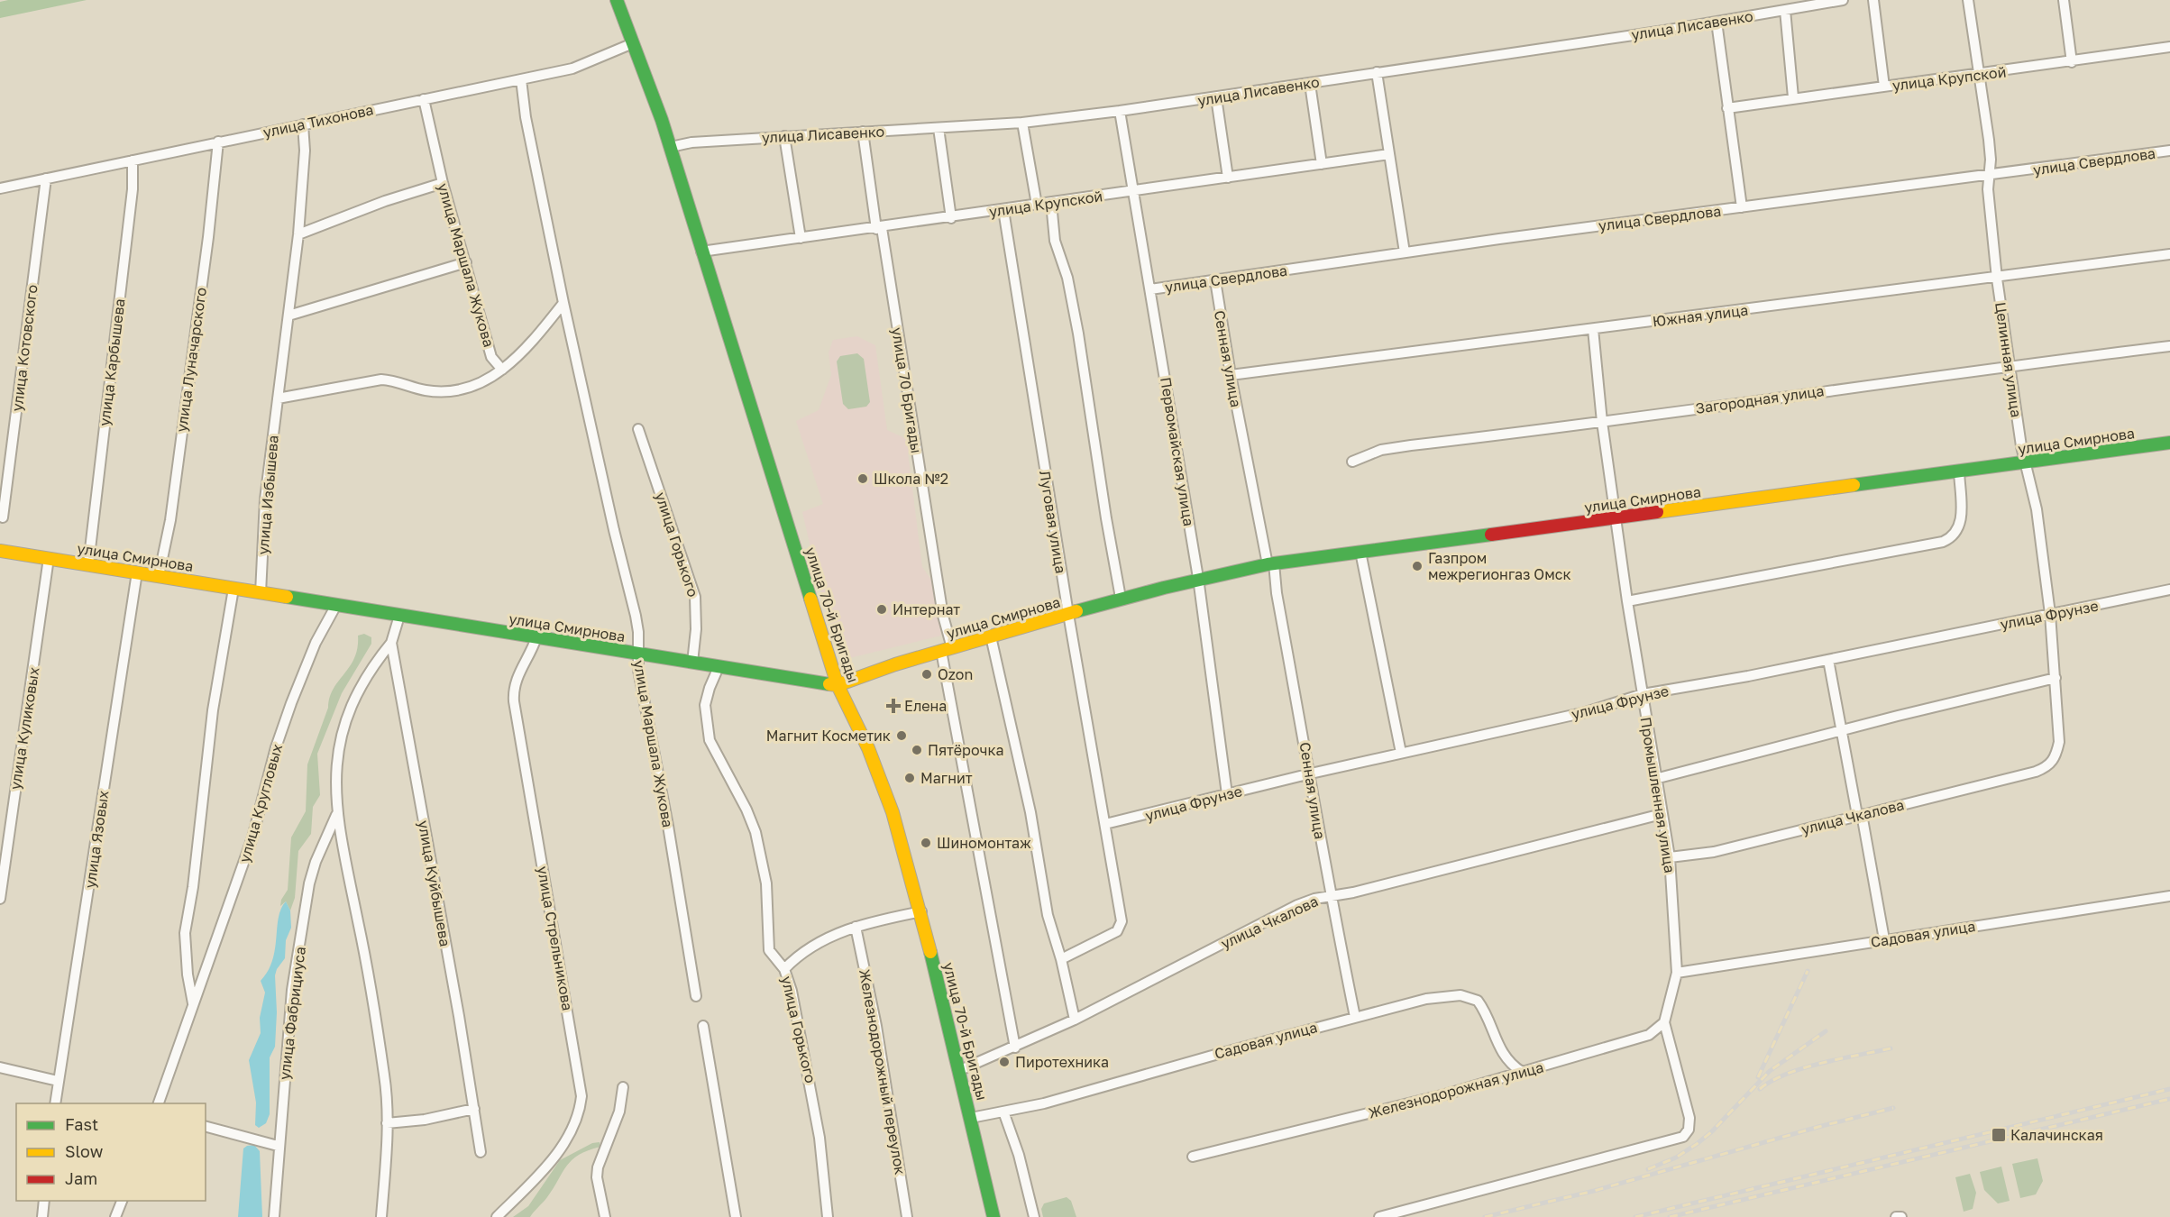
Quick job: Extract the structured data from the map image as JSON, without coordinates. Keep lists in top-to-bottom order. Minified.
{"streets":{"main road":["улица Смирнова","улица 70-й Бригады"],"street":["улица Лисавенко","улица Крупской","улица Тихонова","улица Свердлова","улица Маршала Жукова","Южная улица","улица Котовского","Сенная улица","улица Луначарского","Целинная улица","улица Карбышева","улица 70 Бригады","Загородная улица","Первомайская улица","улица Избышева","Луговая улица","улица Горького","улица Фрунзе","улица Куликовых","Промышленная улица","улица Кругловых","улица Чкалова","улица Язовых","улица Куйбышева","Садовая улица","улица Стрельникова","улица Фабрициуса","Железнодорожный переулок","Железнодорожная улица"]},"crossings":[["улица Лисавенко","улица 70 Бригады"],["улица Лисавенко","Первомайская улица"],["улица Лисавенко","улица 70-й Бригады"],["улица Крупской","Целинная улица"],["улица Крупской","улица 70 Бригады"],["улица Крупской","Первомайская улица"],["улица Крупской","Луговая улица"],["улица Крупской","улица 70-й Бригады"],["улица Тихонова","улица Маршала Жукова"],["улица Тихонова","улица Котовского"],["улица Тихонова","улица Луначарского"],["улица Тихонова","улица Карбышева"],["улица Тихонова","улица Избышева"],["улица Тихонова","улица 70-й Бригады"],["улица Свердлова","Сенная улица"],["улица Свердлова","Целинная улица"],["улица Свердлова","Первомайская улица"],["улица Маршала Жукова","улица Смирнова"],["Южная улица","Сенная улица"],["Южная улица","Целинная улица"],["Южная улица","Промышленная улица"],["Сенная улица","улица Смирнова"],["Сенная улица","улица Фрунзе"],["Сенная улица","улица Чкалова"],["Сенная улица","Садовая улица"],["улица Луначарского","улица Смирнова"],["Целинная улица","Загородная улица"],["Целинная улица","улица Смирнова"],["Целинная улица","улица Фрунзе"],["Целинная улица","улица Чкалова"],["улица Карбышева","улица Смирнова"],["улица 70 Бригады","улица Смирнова"],["улица 70 Бригады","улица Чкалова"],["Загородная улица","Промышленная улица"],["улица Смирнова","Первомайская улица"],["улица Смирнова","улица Избышева"],["улица Смирнова","Луговая улица"],["улица Смирнова","улица Горького"],["улица Смирнова","улица 70-й Бригады"],["улица Смирнова","улица Куликовых"],["улица Смирнова","Промышленная улица"],["улица Смирнова","улица Кругловых"],["улица Смирнова","улица Язовых"],["улица Смирнова","улица Куйбышева"],["улица Смирнова","улица Стрельникова"],["Первомайская улица","улица Фрунзе"],["Луговая улица","улица Фрунзе"],["улица 70-й Бригады","улица Чкалова"],["улица 70-й Бригады","Садовая улица"],["улица Фрунзе","Промышленная улица"],["Промышленная улица","улица Чкалова"],["Промышленная улица","Садовая улица"],["улица Куйбышева","улица Фабрициуса"],["Садовая улица","Железнодорожная улица"]],"places":{"other":["Школа №2","Газпром межрегионгаз Омск","Интернат","Ozon","Магнит Косметик","Пятёрочка","Магнит","Шиномонтаж","Пиротехника"],"health":["Елена"],"transit":["Калачинская"]},"legend":["Fast","Slow","Jam"]}
